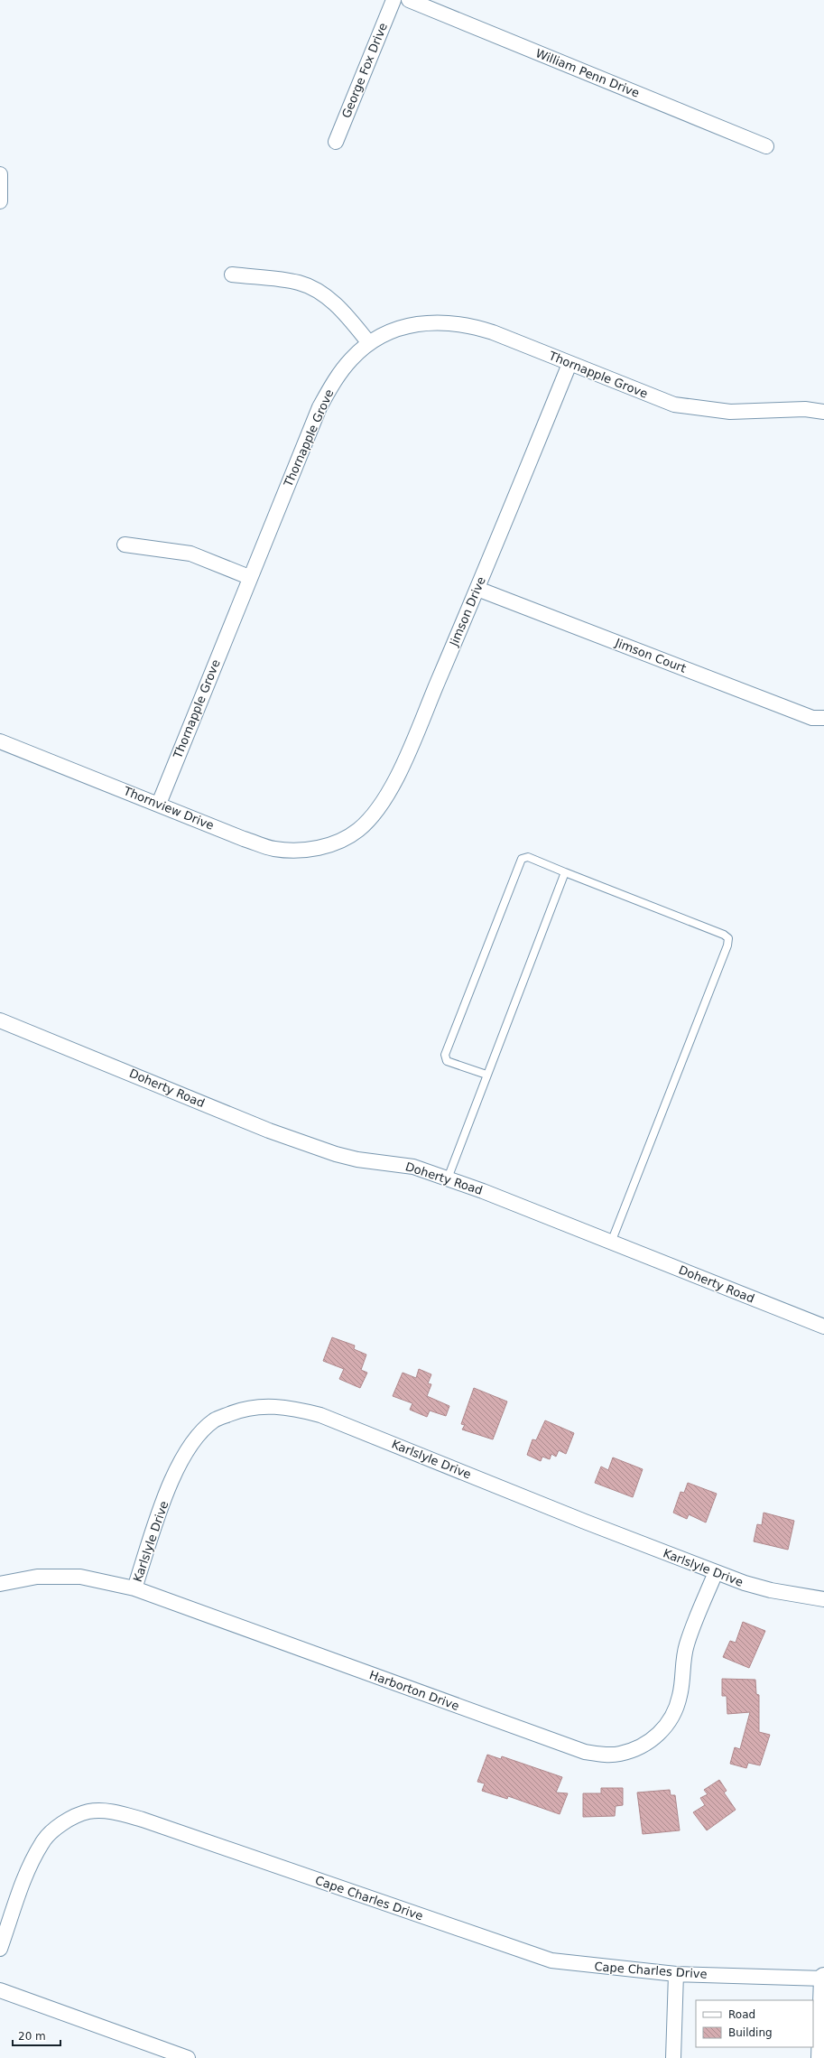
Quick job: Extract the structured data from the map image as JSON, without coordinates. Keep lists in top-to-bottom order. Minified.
{"streets":{"street":["George Fox Drive","William Penn Drive","Thornapple Grove","Jimson Drive","Jimson Court","Thornview Drive","Doherty Road","Karlslyle Drive","Harborton Drive","Cape Charles Drive"]},"crossings":[["Thornapple Grove","Jimson Drive"],["Thornapple Grove","Thornview Drive"],["Jimson Drive","Jimson Court"],["Jimson Drive","Thornview Drive"],["Karlslyle Drive","Harborton Drive"]],"legend":["Road","Building"],"scale_bar":"20 m"}
